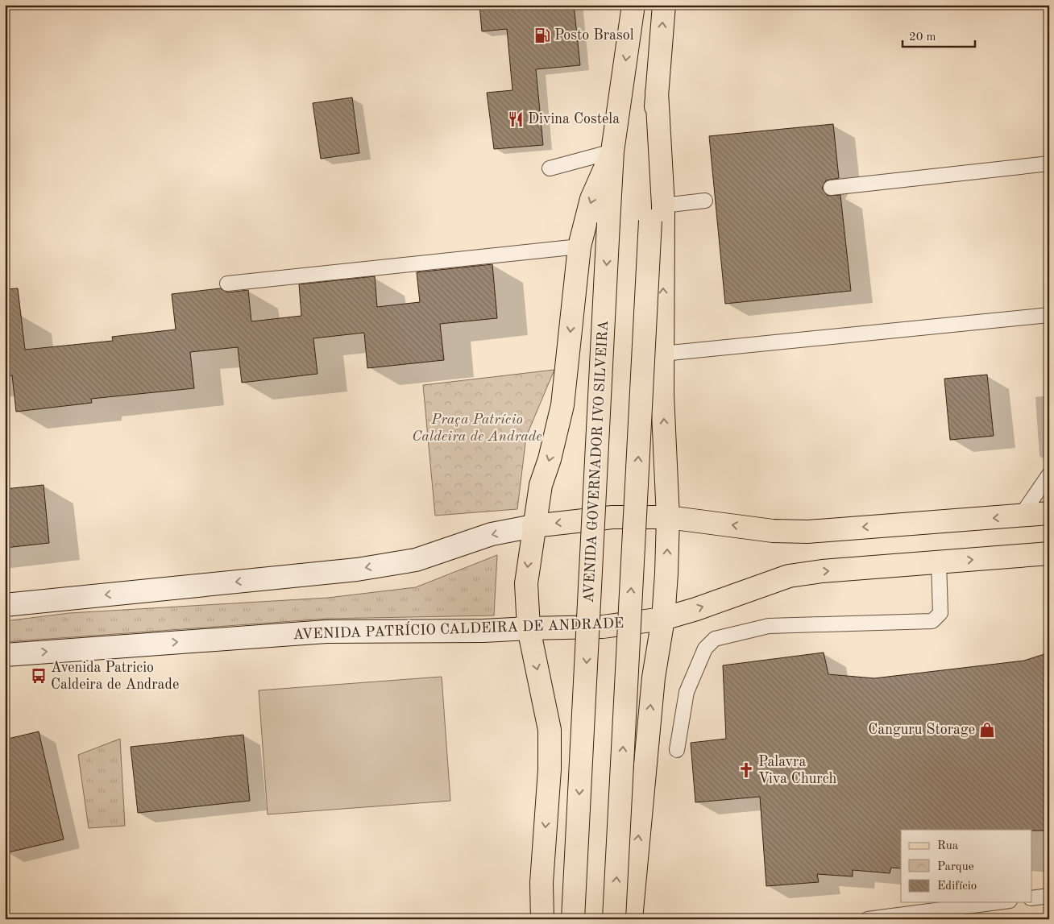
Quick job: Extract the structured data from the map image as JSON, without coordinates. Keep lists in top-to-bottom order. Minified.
{"streets":{"main road":["AVENIDA GOVERNADOR IVO SILVEIRA","AVENIDA PATRÍCIO CALDEIRA DE ANDRADE"]},"parks":["Praça Patrício Caldeira de Andrade"],"places":{"fuel station":["Posto Brasol"],"restaurant":["Divina Costela"],"bus stop":["Avenida Patricio Caldeira de Andrade"],"shop":["Canguru Storage"],"church":["Palavra Viva Church"]},"legend":["Rua","Parque","Edifício"],"scale_bar":"20 m"}
